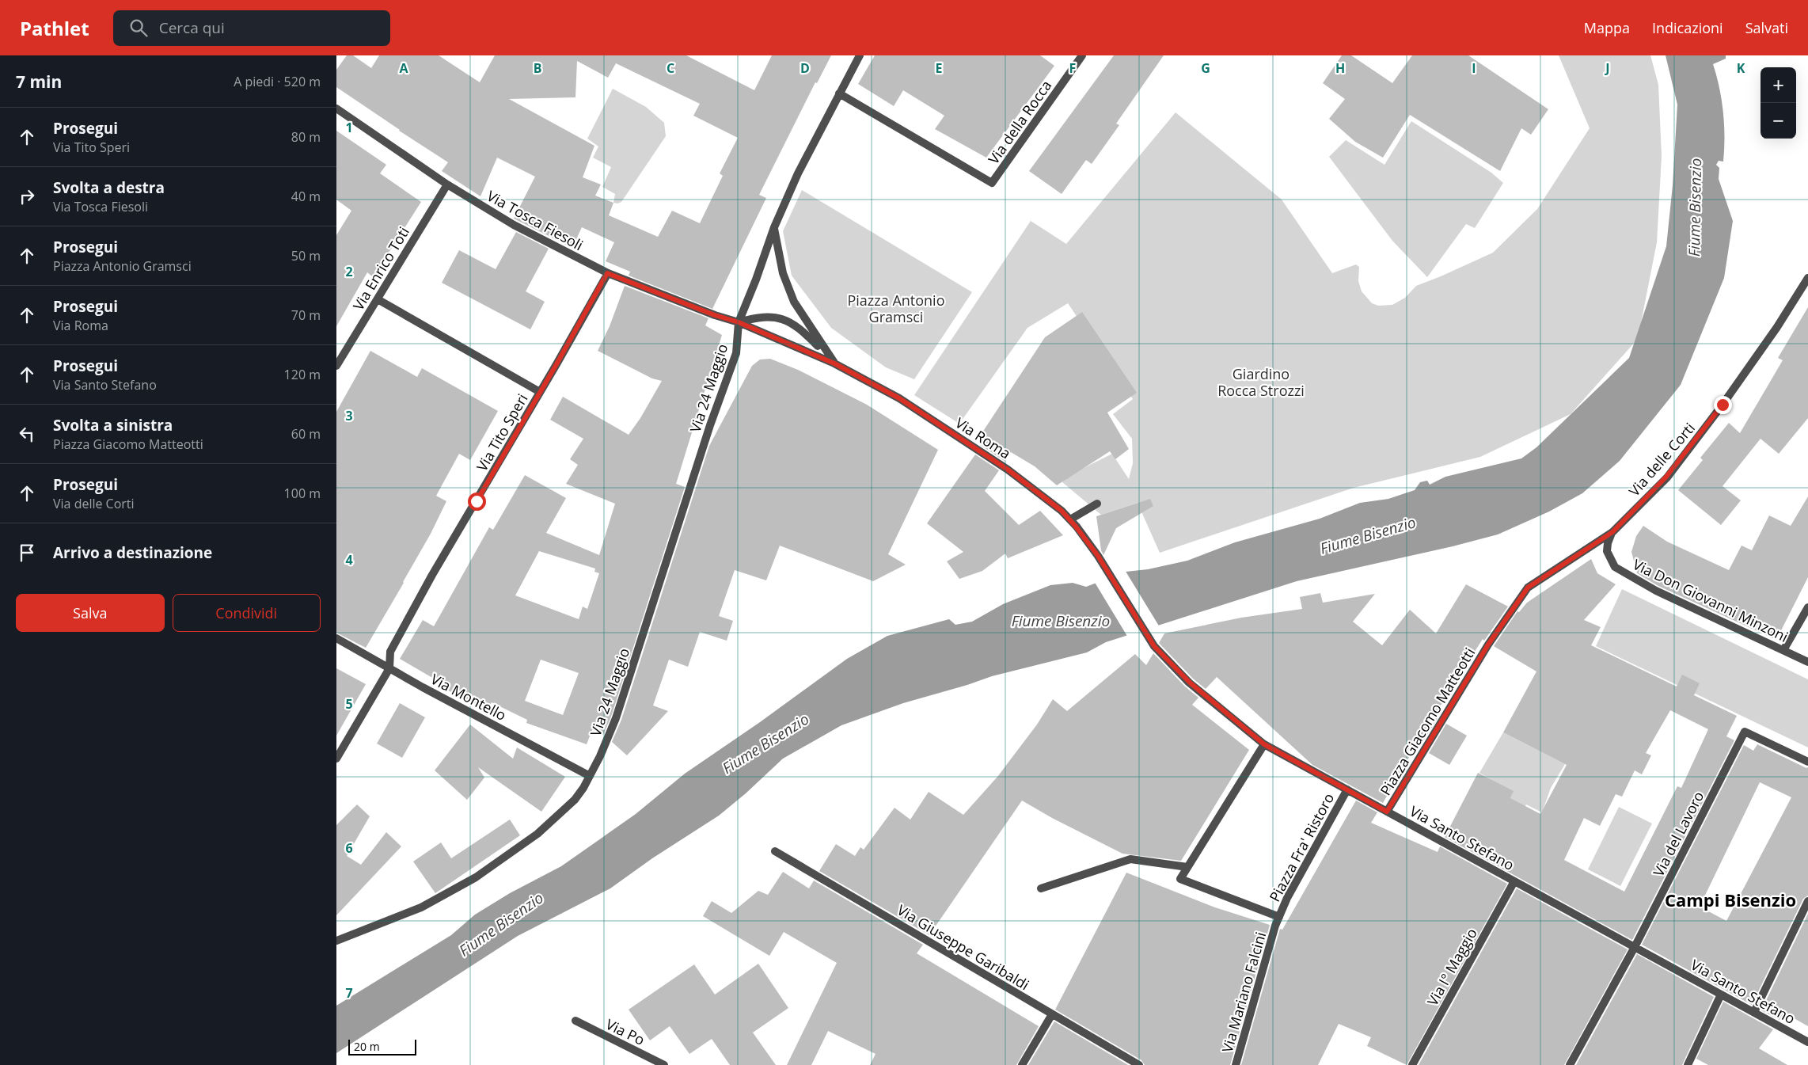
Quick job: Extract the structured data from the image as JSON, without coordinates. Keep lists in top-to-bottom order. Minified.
{"streets":{"street":["Via della Rocca","Via Tosca Fiesoli","Via Enrico Toti","Via 24 Maggio","Via Tito Speri","Via Roma","Via delle Corti","Via Don Giovanni Minzoni","Via Montello","Piazza Giacomo Matteotti","Via del Lavoro","Via Santo Stefano","Piazza Fra' Ristoro","Via Giuseppe Garibaldi","Via I° Maggio","Via Mariano Falcini","Via Po"]},"crossings":[["Via Tosca Fiesoli","Via Enrico Toti"],["Via Tosca Fiesoli","Via 24 Maggio"],["Via Tosca Fiesoli","Via Tito Speri"],["Via 24 Maggio","Via Montello"],["Via Tito Speri","Via Montello"],["Via Roma","Via Santo Stefano"],["Via delle Corti","Via Don Giovanni Minzoni"],["Via delle Corti","Piazza Giacomo Matteotti"],["Piazza Giacomo Matteotti","Via Santo Stefano"],["Via del Lavoro","Via Santo Stefano"],["Via Santo Stefano","Piazza Fra' Ristoro"],["Via Santo Stefano","Via I° Maggio"],["Piazza Fra' Ristoro","Via Mariano Falcini"]],"districts":["Campi Bisenzio"],"water":["Fiume Bisenzio"],"parks":["Piazza Antonio Gramsci","Giardino Rocca Strozzi"],"scale_bar":"20 m","page":{"header":"Pathlet","search":"Cerca qui","nav":["Mappa","Indicazioni","Salvati"],"heading":["7 min","A piedi · 520 m"],"map_buttons":["+","−"],"list":[["Prosegui","Via Tito Speri","80 m"],["Svolta a destra","Via Tosca Fiesoli","40 m"],["Prosegui","Piazza Antonio Gramsci","50 m"],["Prosegui","Via Roma","70 m"],["Prosegui","Via Santo Stefano","120 m"],["Svolta a sinistra","Piazza Giacomo Matteotti","60 m"],["Prosegui","Via delle Corti","100 m"],"Arrivo a destinazione"],"buttons":["Salva","Condividi"],"scale":"20 m"},"grid":{"columns":["A","B","C","D","E","F","G","H","I","J","K"],"rows":["1","2","3","4","5","6","7"]}}
